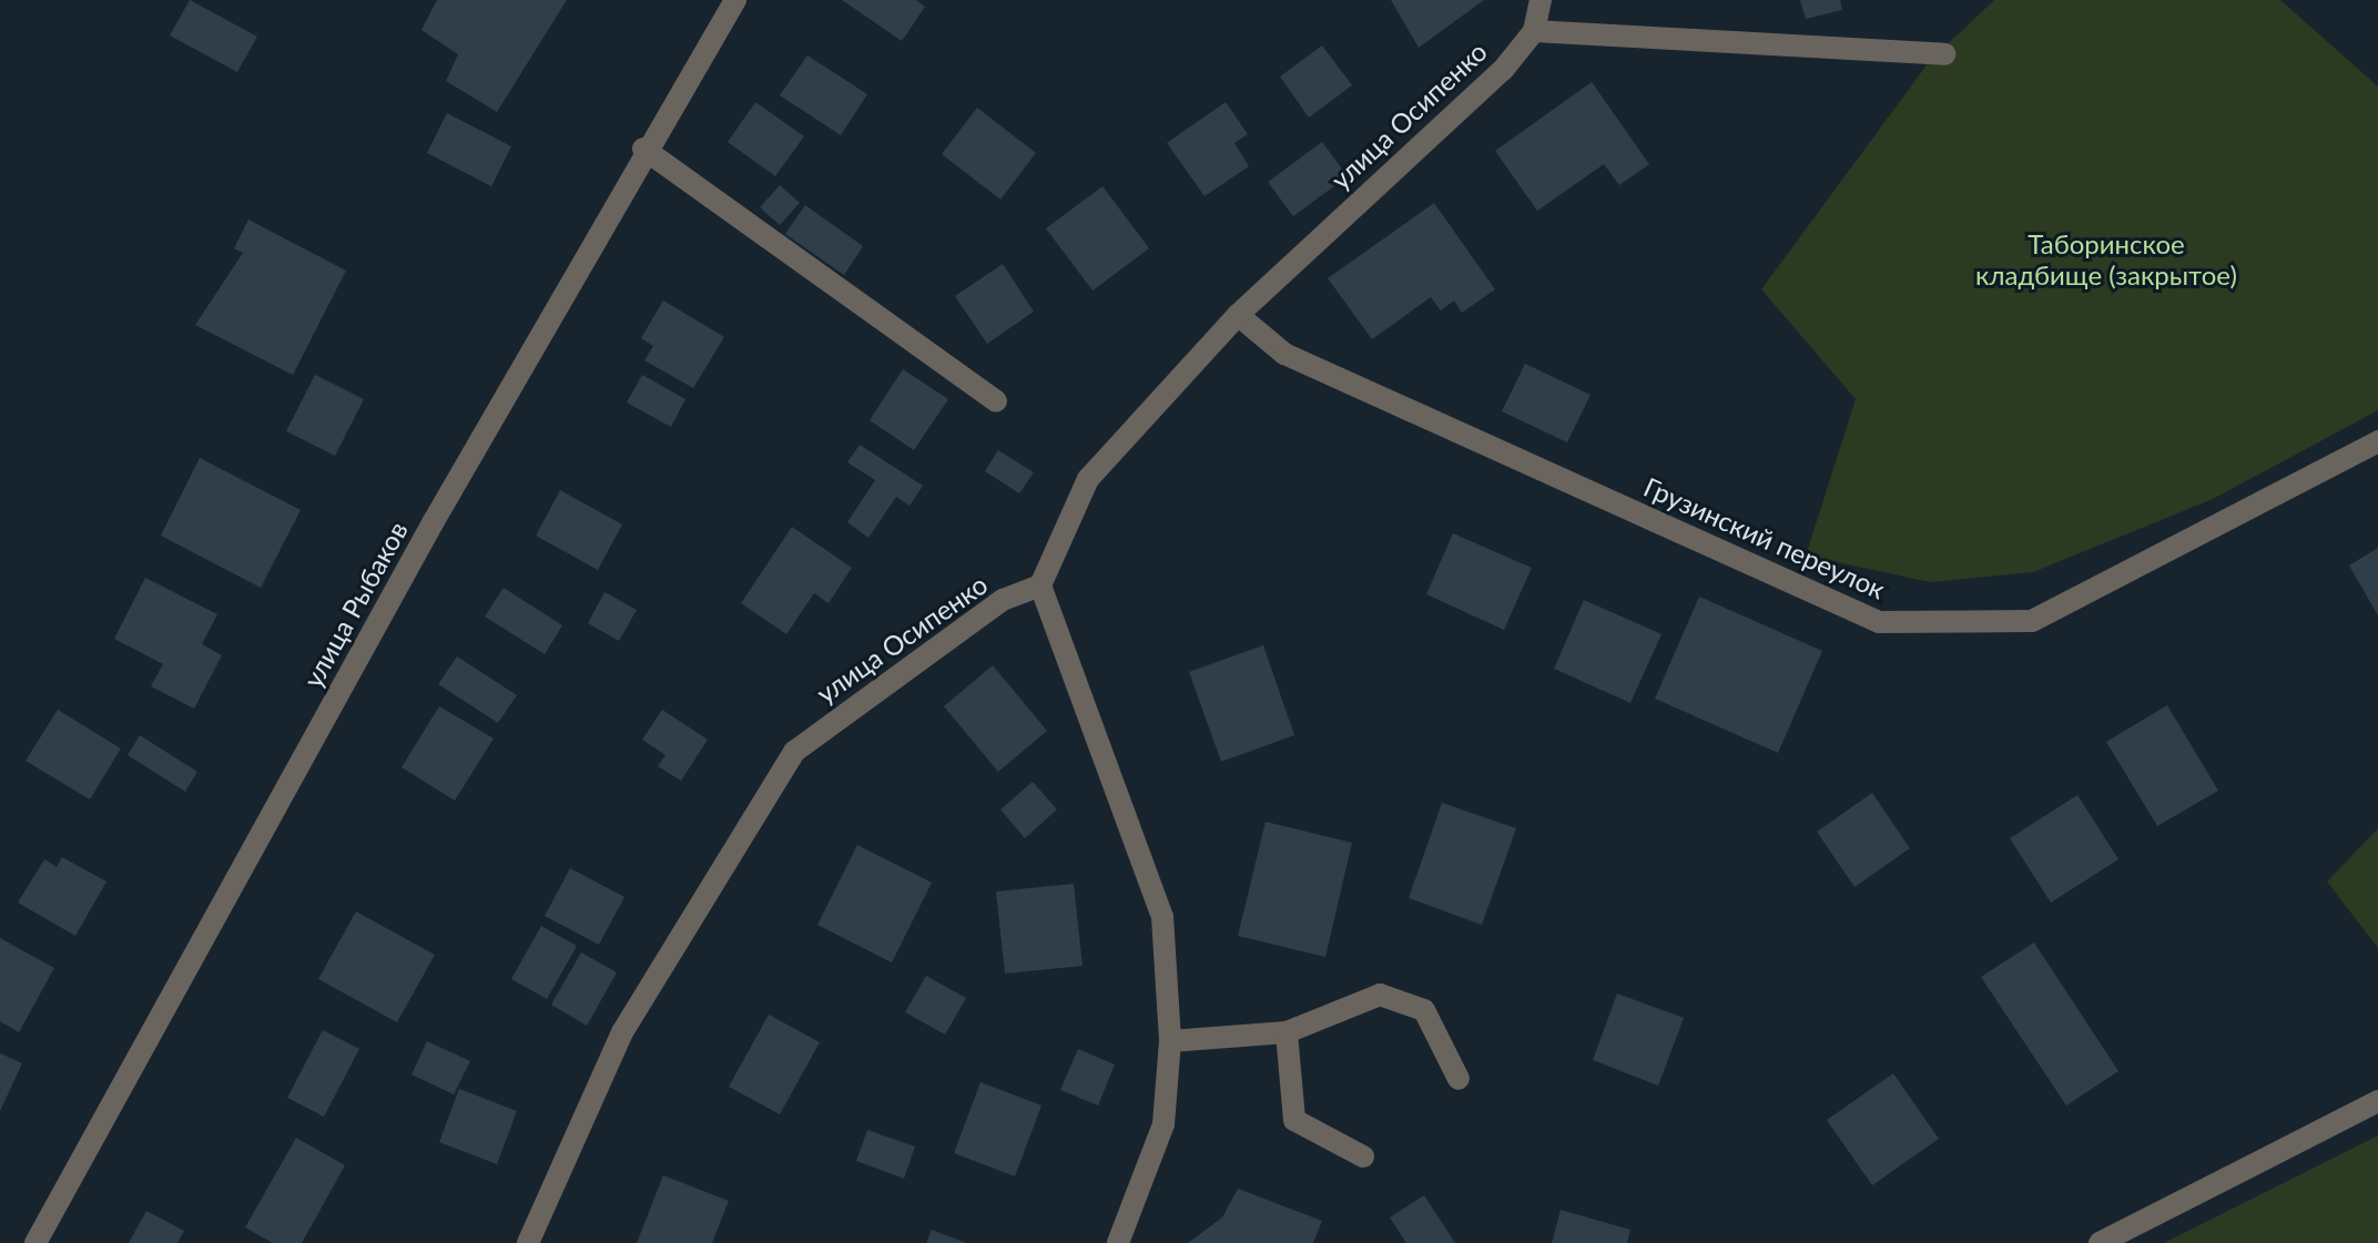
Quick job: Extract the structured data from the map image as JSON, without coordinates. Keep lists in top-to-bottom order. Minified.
{"streets":{"street":["улица Осипенко","Грузинский переулок","улица Рыбаков"]},"crossings":[["улица Осипенко","Грузинский переулок"]],"parks":["Таборинское кладбище (закрытое)"]}
